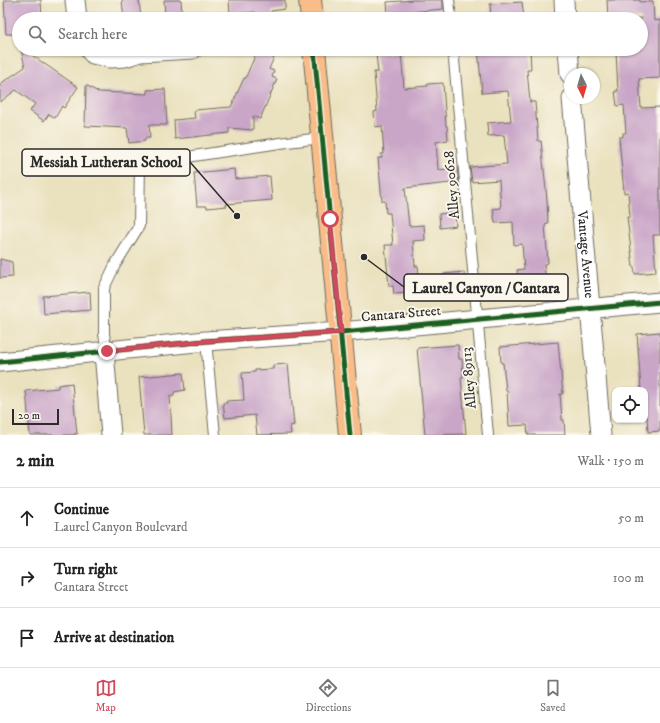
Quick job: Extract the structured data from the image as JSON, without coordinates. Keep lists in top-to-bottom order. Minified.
{"streets":{"street":["Vantage Avenue","Cantara Street"],"lane":["Alley 90628","Alley 89113"]},"crossings":[["Alley 90628","Cantara Street"],["Alley 90628","Alley 89113"],["Vantage Avenue","Cantara Street"],["Cantara Street","Alley 89113"]],"places":["Messiah Lutheran School","Laurel Canyon / Cantara"],"scale_bar":"20 m","north":"bottom","page":{"search":"Search here","scale":"20 m","heading":["2 min","Walk · 150 m"],"list":[["Continue","Laurel Canyon Boulevard","50 m"],["Turn right","Cantara Street","100 m"],"Arrive at destination"],"nav":["Map","Directions","Saved"]}}
